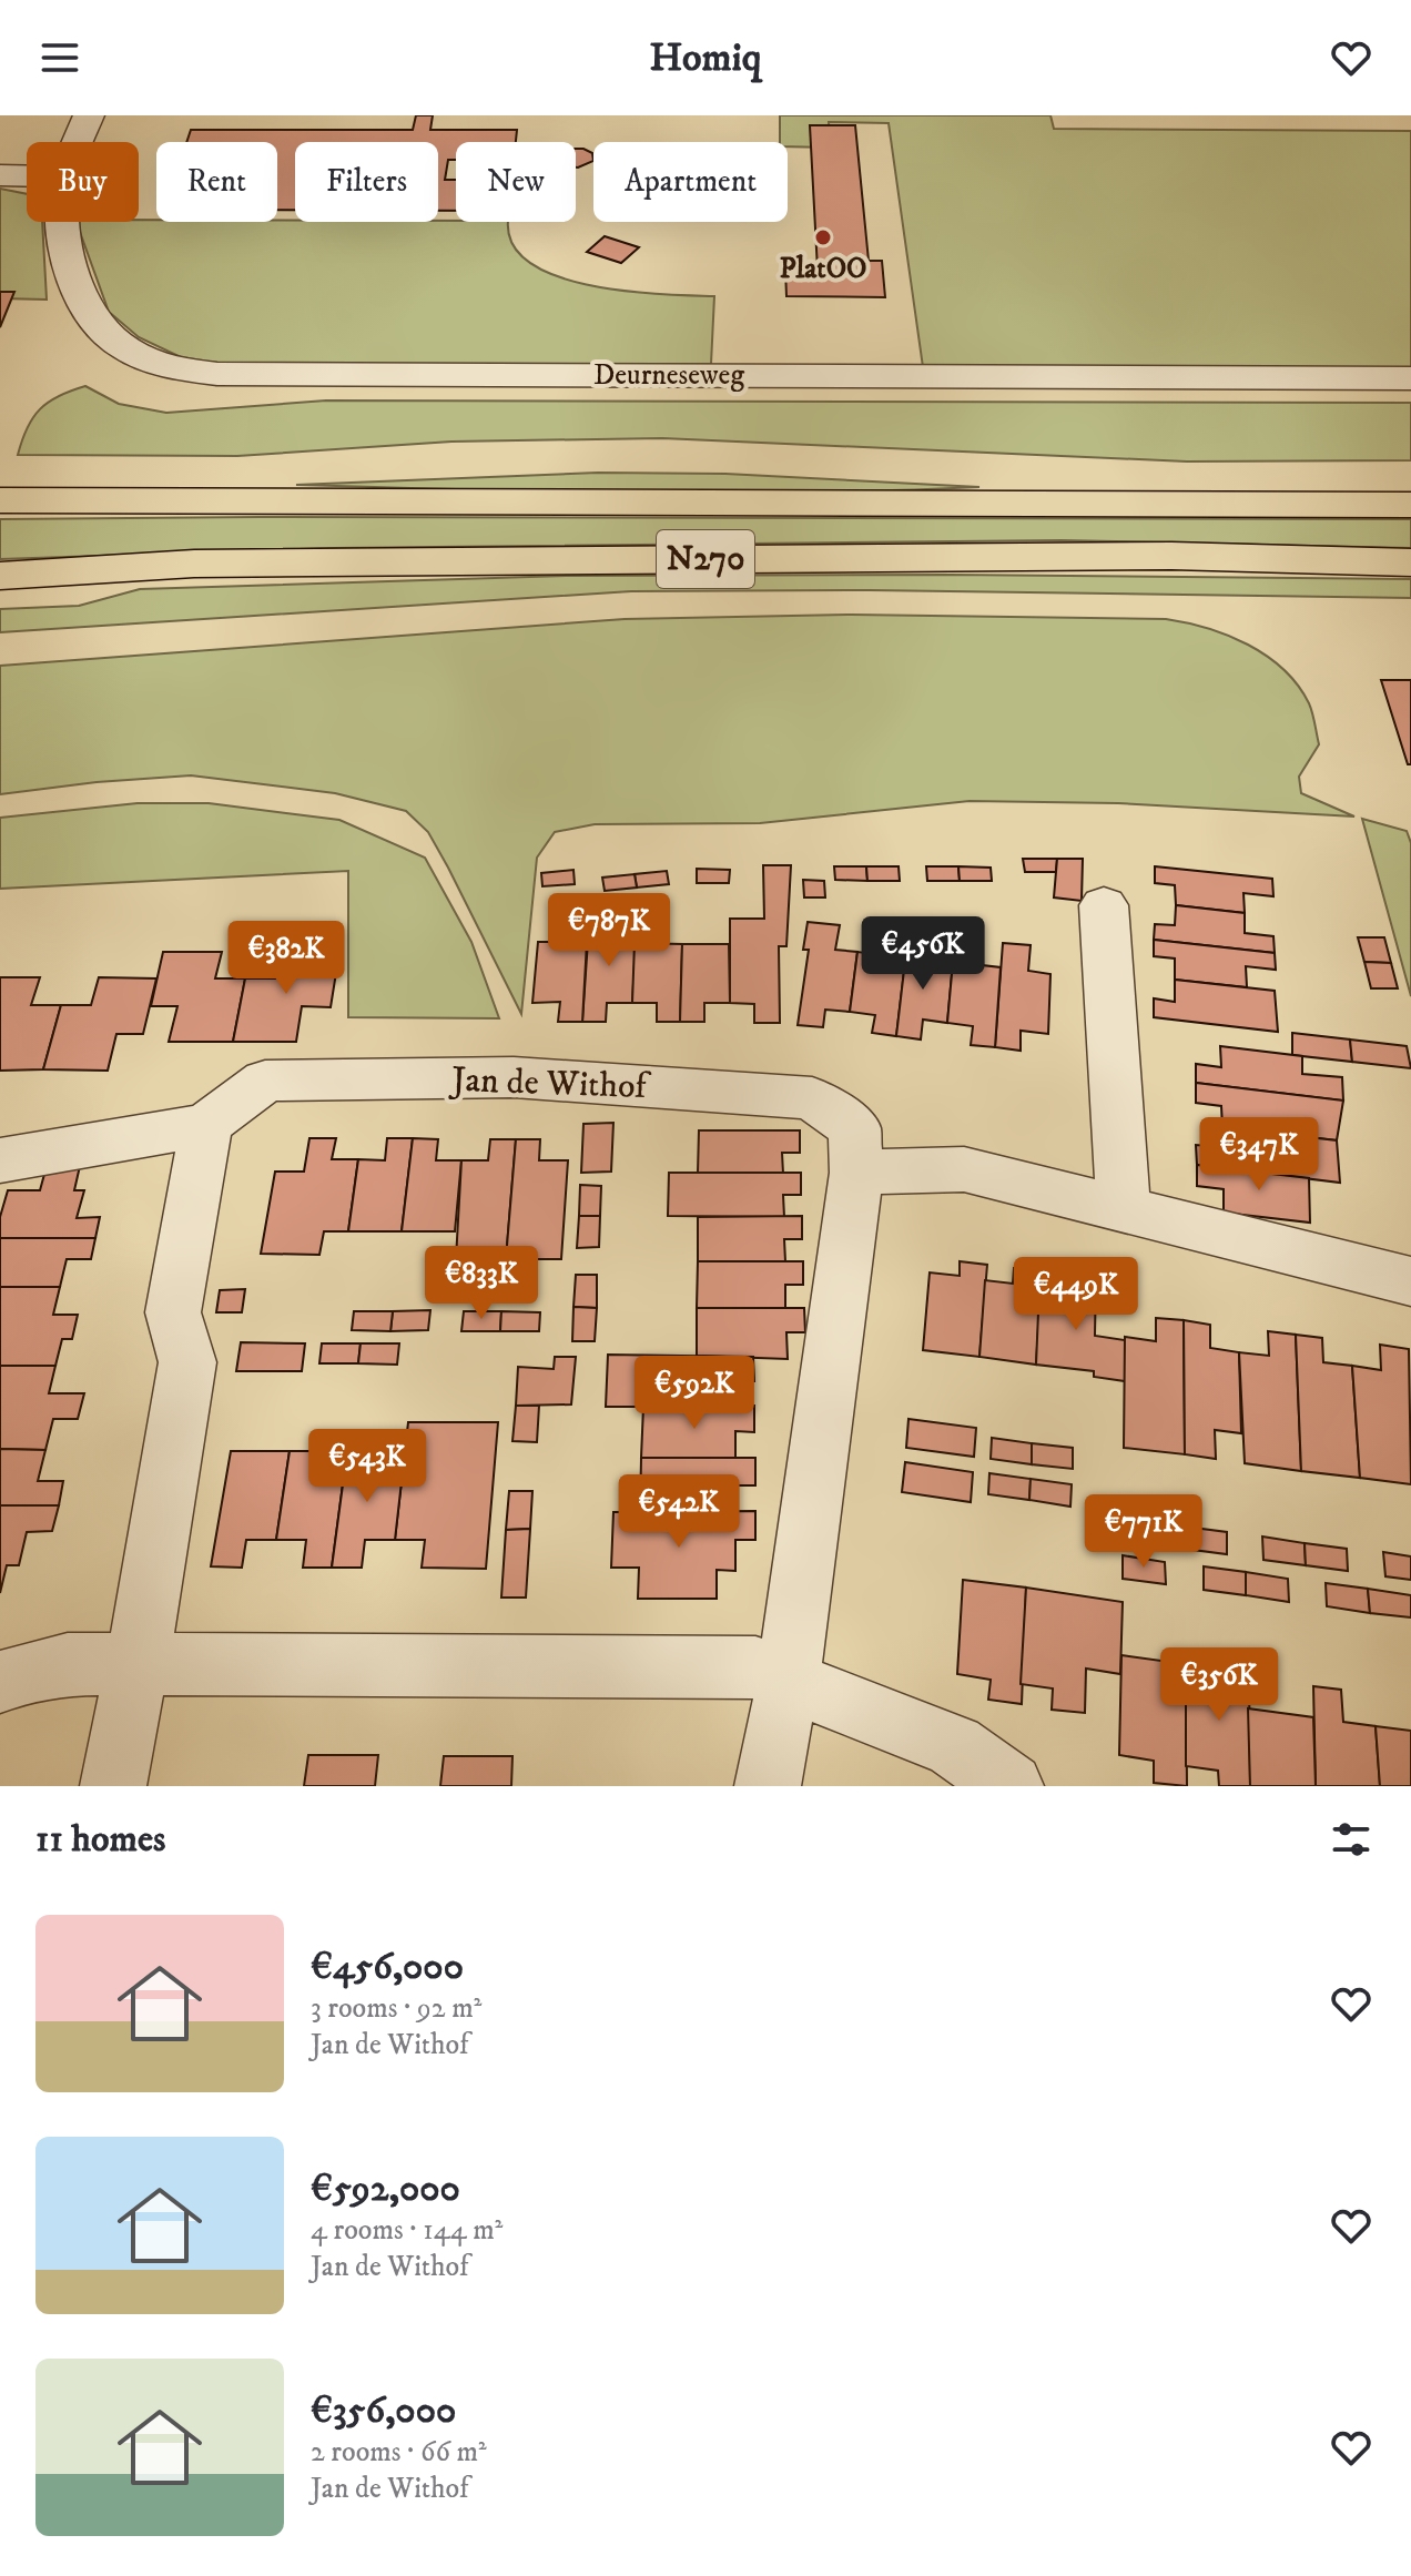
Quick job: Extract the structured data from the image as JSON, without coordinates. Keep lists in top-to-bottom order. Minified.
{"streets":{"main road":["N270"],"street":["Deurneseweg","Jan de Withof"]},"places":["PlatOO"],"page":{"header":"Homiq","chip":["Buy","Rent","Filters","New","Apartment"],"price":["€787K","€456K","€382K","€347K","€833K","€449K","€592K","€543K","€542K","€771K","€356K"],"heading":"11 homes","list":[{"name":"€456,000","note":"3 rooms · 92 m² · Jan de Withof"},{"name":"€592,000","note":"4 rooms · 144 m² · Jan de Withof"},{"name":"€356,000","note":"2 rooms · 66 m² · Jan de Withof"}]}}
